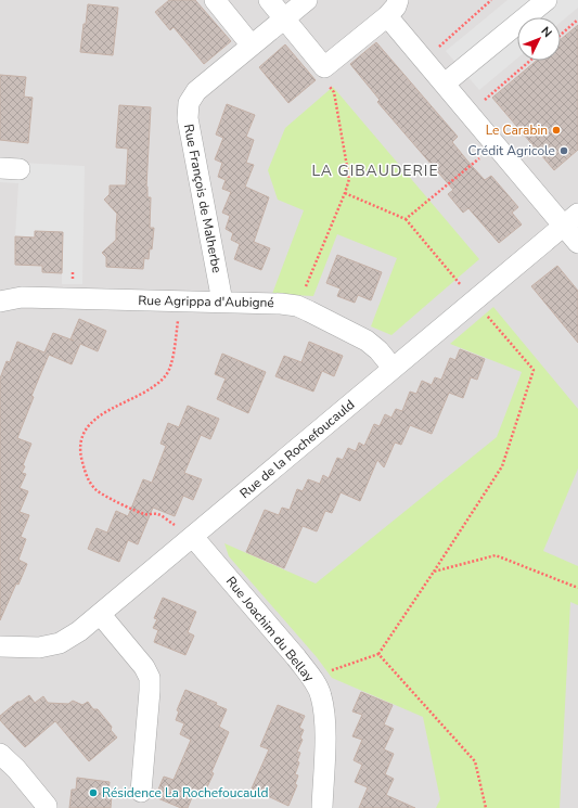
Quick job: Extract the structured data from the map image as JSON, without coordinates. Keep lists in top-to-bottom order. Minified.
{"streets":{"street":["Rue François de Malherbe","Rue Agrippa d'Aubigné","Rue de la Rochefoucauld","Rue Joachim du Bellay"]},"crossings":[["Rue François de Malherbe","Rue Agrippa d'Aubigné"],["Rue Agrippa d'Aubigné","Rue de la Rochefoucauld"],["Rue de la Rochefoucauld","Rue Joachim du Bellay"]],"districts":["LA GIBAUDERIE"],"places":["Le Carabin","Crédit Agricole","Résidence La Rochefoucauld"],"north":"top right"}
